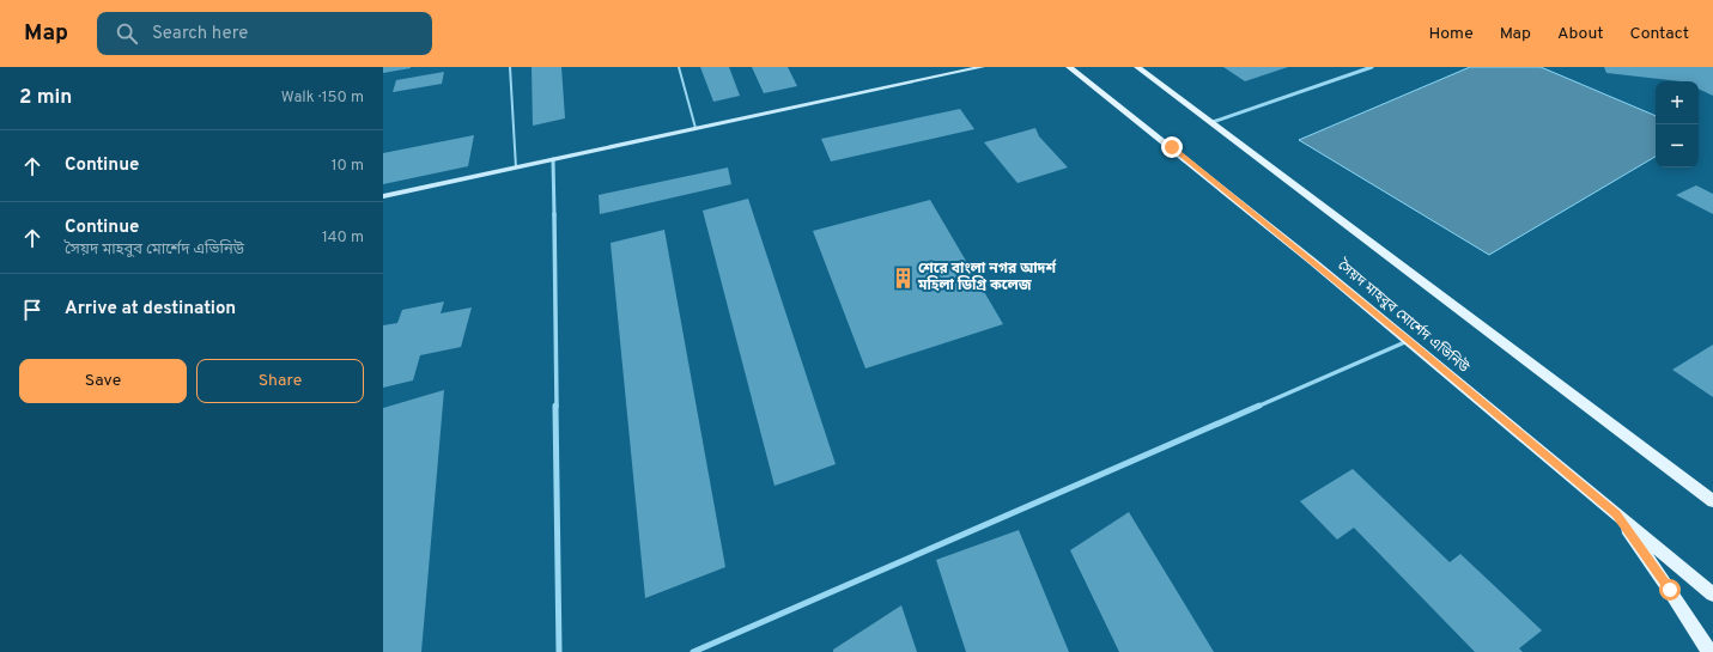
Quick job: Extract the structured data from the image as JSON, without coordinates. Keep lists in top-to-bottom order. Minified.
{"streets":{"main road":["সৈয়দ মাহবুব মোর্শেদ এভিনিউ"]},"places":{"building":["শেরে বাংলা নগর আদর্শ মহিলা ডিগ্রি কলেজ"]},"page":{"header":"Map","search":"Search here","nav":["Home","Map","About","Contact"],"heading":["2 min","Walk · 150 m"],"map_buttons":["+","−"],"list":[["Continue","10 m"],["Continue","সৈয়দ মাহবুব মোর্শেদ এভিনিউ","140 m"],"Arrive at destination"],"buttons":["Save","Share"]}}
